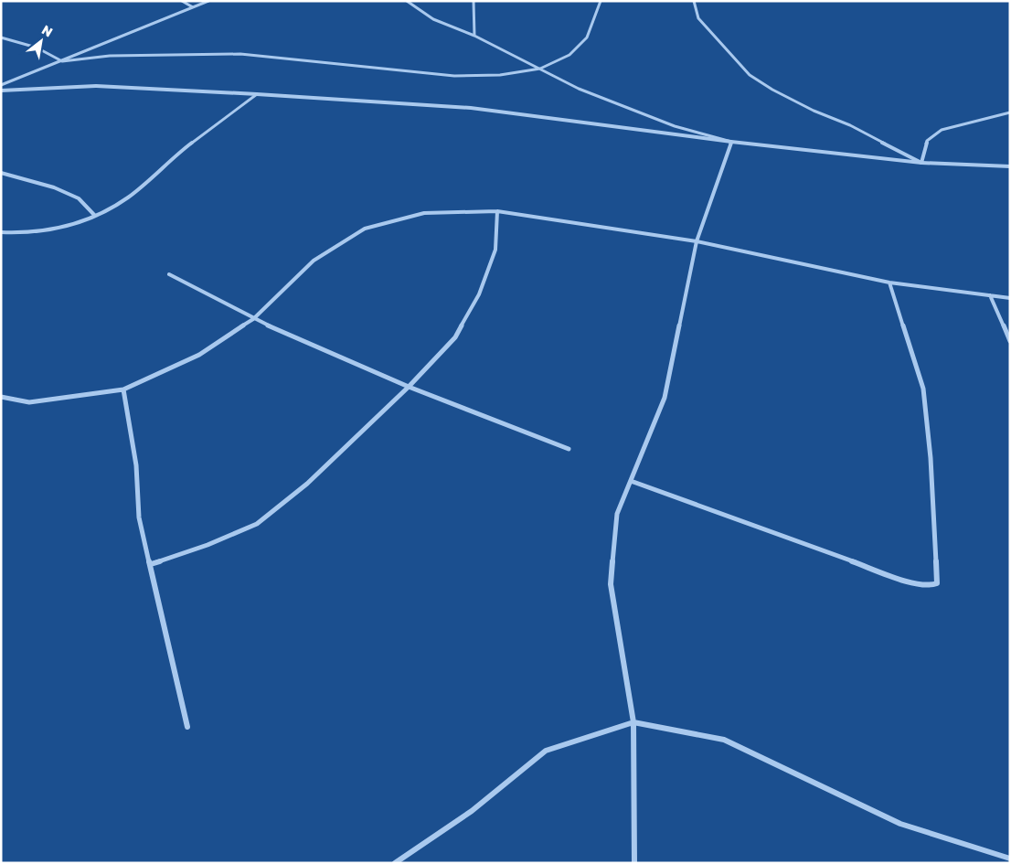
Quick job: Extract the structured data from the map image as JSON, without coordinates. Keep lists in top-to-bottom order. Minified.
{"north":"top right"}
